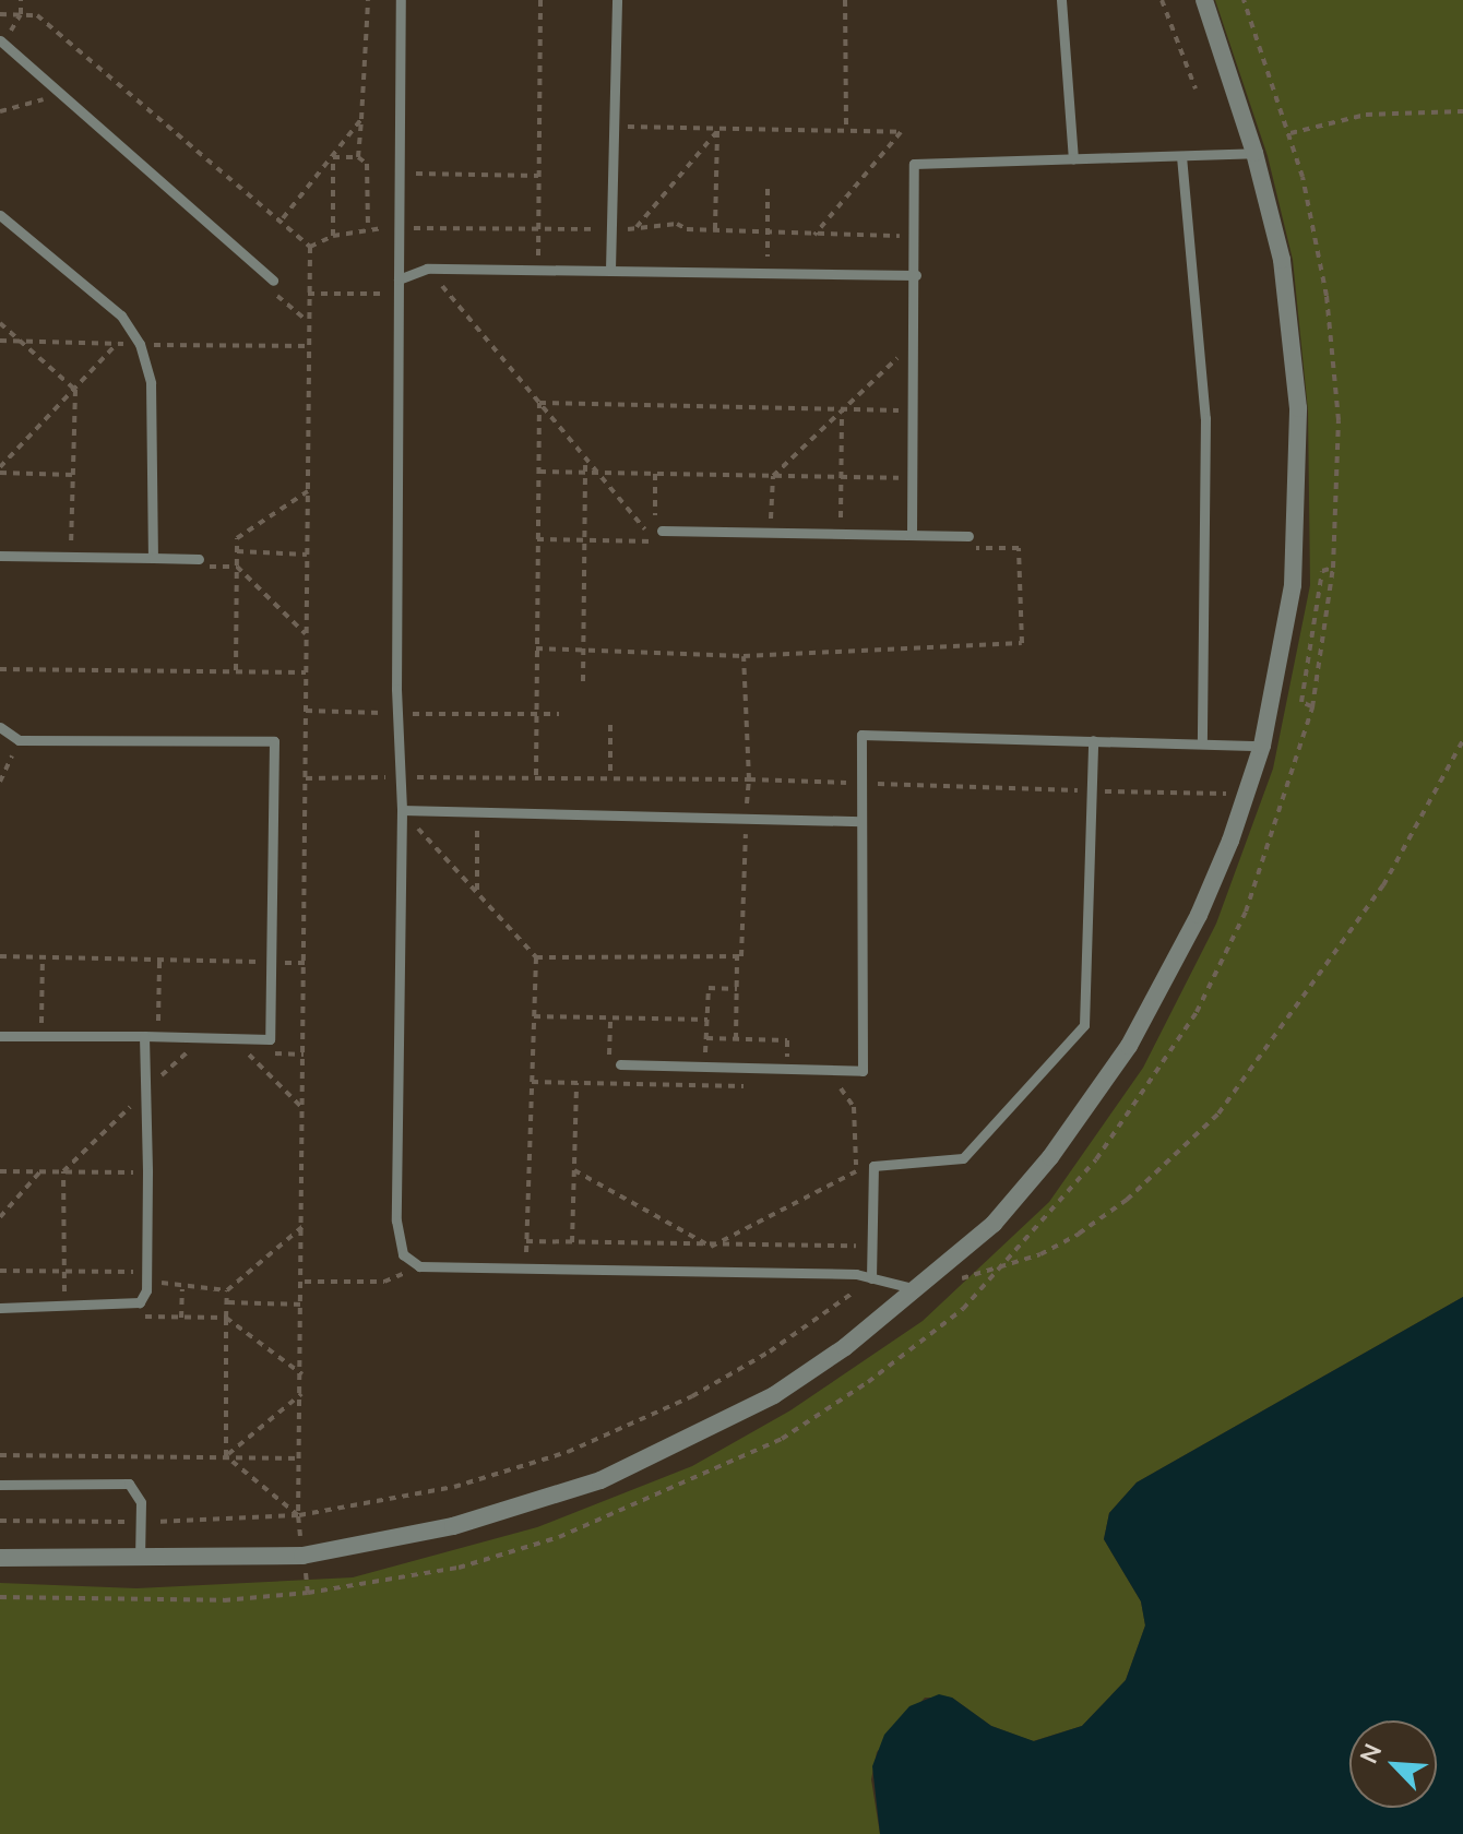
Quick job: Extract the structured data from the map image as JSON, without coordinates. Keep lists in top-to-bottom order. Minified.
{"north":"top left"}
